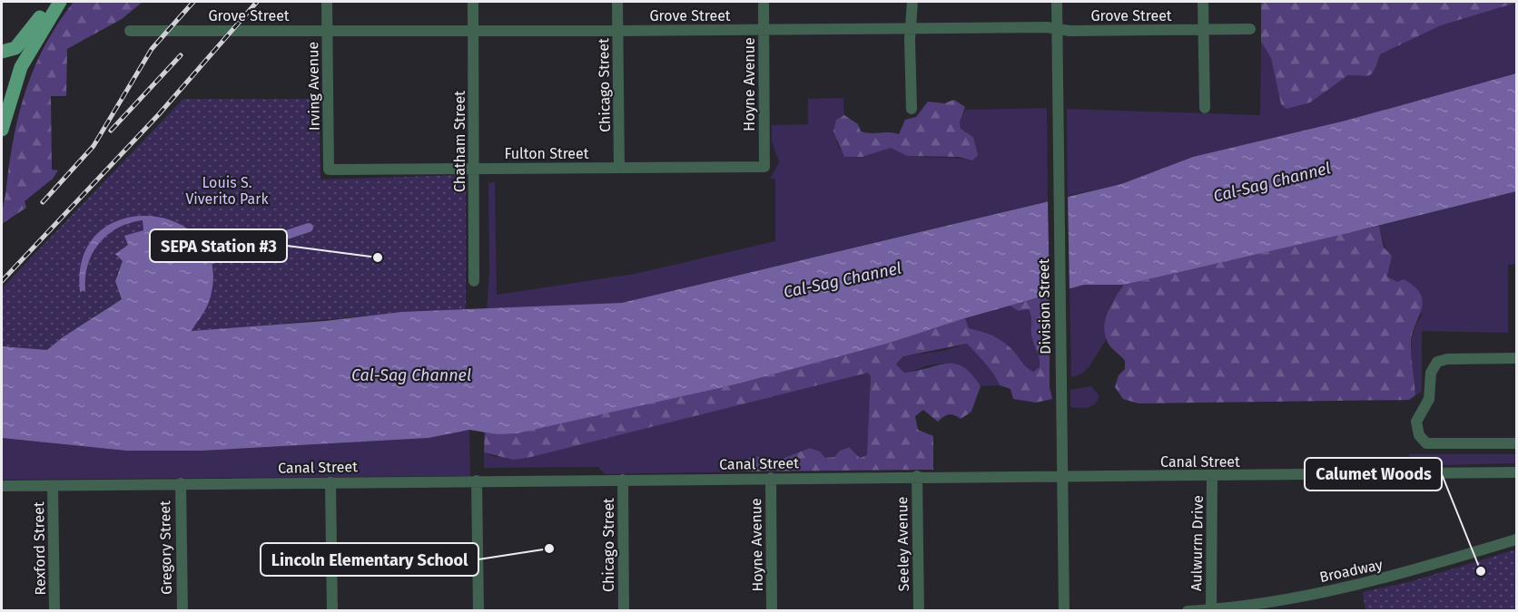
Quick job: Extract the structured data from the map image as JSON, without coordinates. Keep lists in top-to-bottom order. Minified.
{"streets":{"street":["Grove Street","Hoyne Avenue","Chicago Street","Irving Avenue","Chatham Street","Fulton Street","Division Street","Canal Street","Aulwurm Drive","Seeley Avenue","Gregory Street","Rexford Street","Broadway"]},"crossings":[["Grove Street","Hoyne Avenue"],["Grove Street","Chicago Street"],["Grove Street","Irving Avenue"],["Grove Street","Chatham Street"],["Grove Street","Division Street"],["Hoyne Avenue","Fulton Street"],["Hoyne Avenue","Canal Street"],["Chicago Street","Fulton Street"],["Chicago Street","Canal Street"],["Irving Avenue","Fulton Street"],["Chatham Street","Fulton Street"],["Division Street","Canal Street"],["Canal Street","Aulwurm Drive"],["Canal Street","Seeley Avenue"],["Canal Street","Gregory Street"],["Canal Street","Rexford Street"],["Aulwurm Drive","Broadway"]],"water":["Cal-Sag Channel"],"parks":["Louis S. Viverito Park"],"places":["SEPA Station #3","Lincoln Elementary School","Calumet Woods"]}
